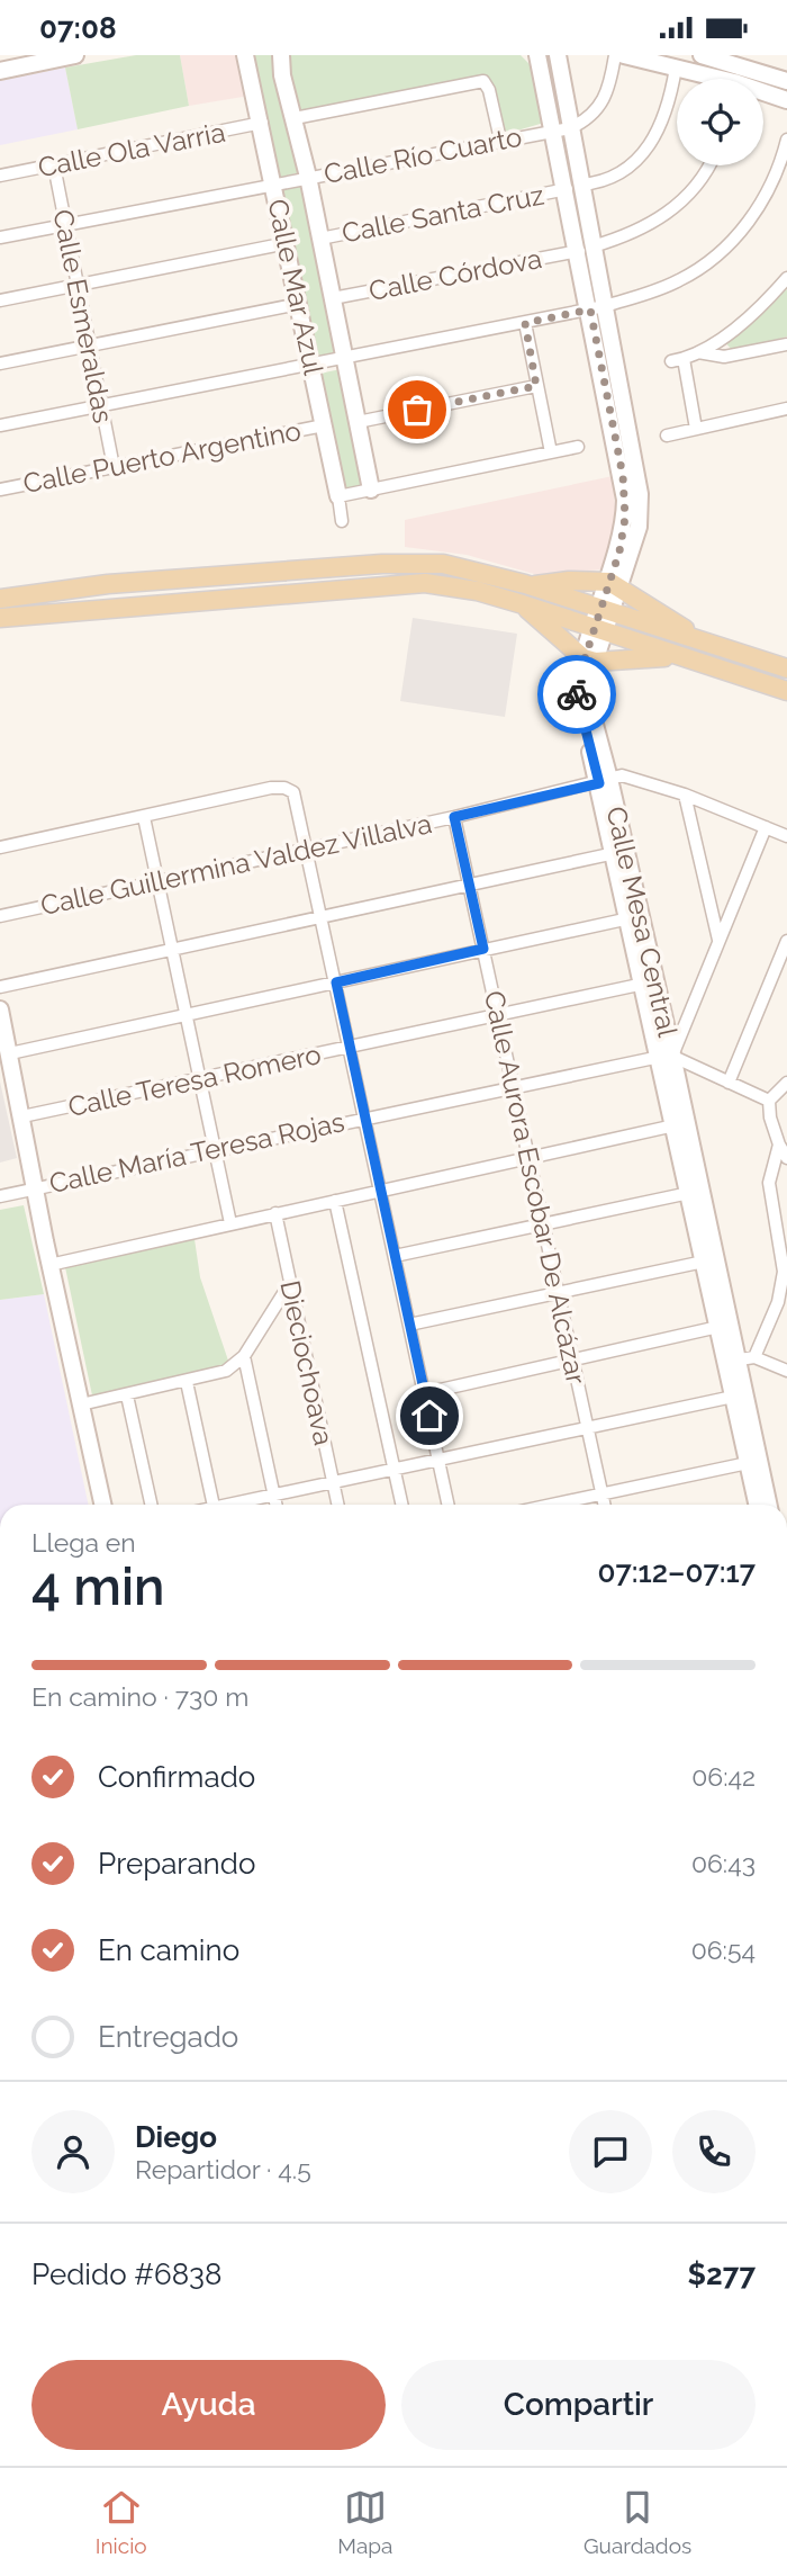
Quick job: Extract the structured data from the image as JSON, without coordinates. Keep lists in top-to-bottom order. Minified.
{"streets":{"main road":["Calle Mar Azul","Calle Mesa Central"],"street":["Calle Ola Varria","Calle Río Cuarto","Calle Santa Cruz","Calle Córdova","Calle Esmeraldas","Calle Puerto Argentino","Calle Guillermina Valdez Villalva","Calle Teresa Romero","Calle María Teresa Rojas","Calle Aurora Escobar De Alcázar","Dieciochoava"]},"crossings":[["Calle Ola Varria","Calle Mar Azul"],["Calle Ola Varria","Calle Esmeraldas"],["Calle Río Cuarto","Calle Mar Azul"],["Calle Río Cuarto","Calle Esmeraldas"],["Calle Río Cuarto","Calle Mesa Central"],["Calle Santa Cruz","Calle Mar Azul"],["Calle Santa Cruz","Calle Mesa Central"],["Calle Córdova","Calle Mar Azul"],["Calle Córdova","Calle Mesa Central"],["Calle Mar Azul","Calle Puerto Argentino"],["Calle Esmeraldas","Calle Puerto Argentino"],["Calle Guillermina Valdez Villalva","Calle Mesa Central"],["Calle Guillermina Valdez Villalva","Calle Aurora Escobar De Alcázar"],["Calle Mesa Central","Calle Teresa Romero"],["Calle Mesa Central","Calle María Teresa Rojas"],["Calle Teresa Romero","Calle Aurora Escobar De Alcázar"],["Calle María Teresa Rojas","Calle Aurora Escobar De Alcázar"]],"page":{"status":"07:08","heading":["4 min","Llega en","07:12–07:17"],"panel":["Diego","Repartidor · 4.5","Pedido #6838","$277"],"bar":"En camino · 730 m","list":[["Confirmado","06:42"],["Preparando","06:43"],["En camino","06:54"],"Entregado"],"buttons":["Ayuda","Compartir"],"tabs":["Inicio","Mapa","Guardados"]}}
